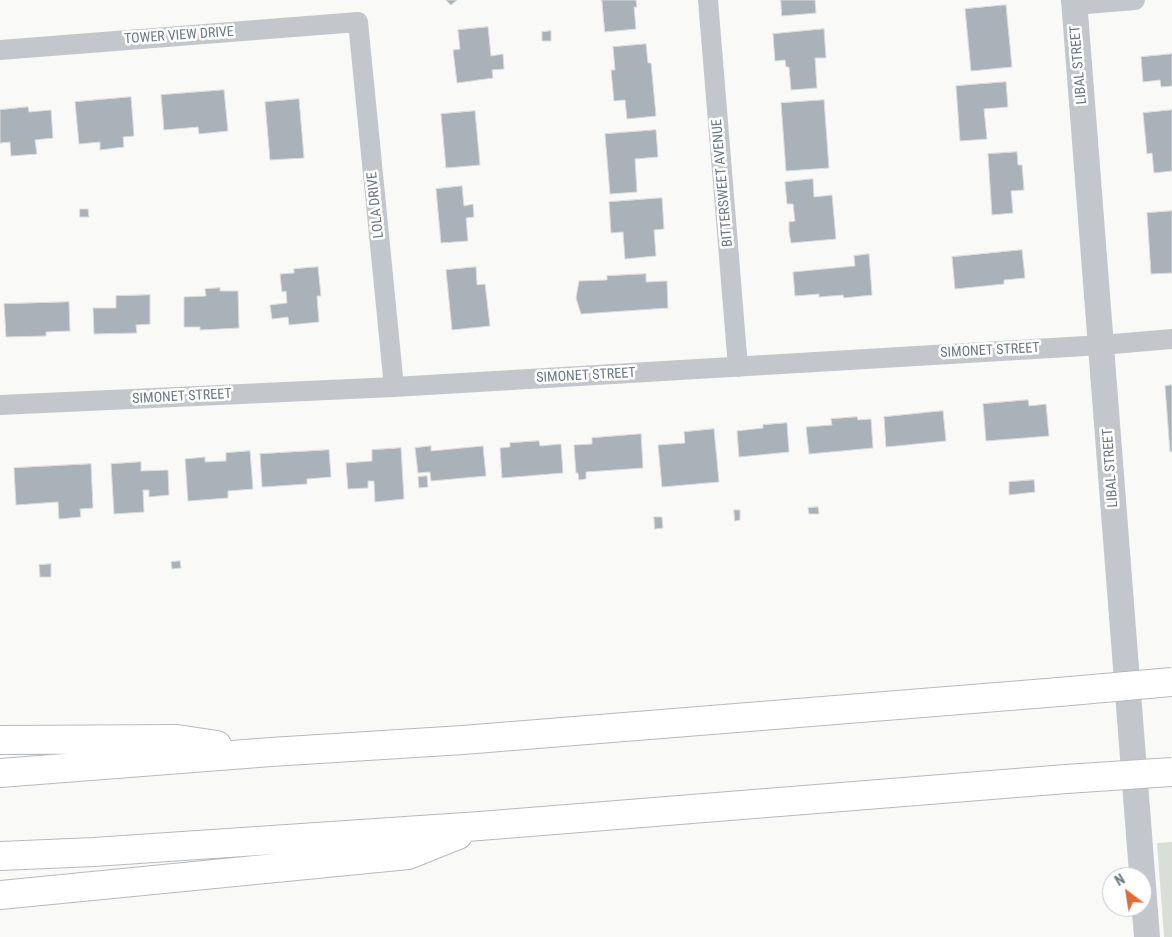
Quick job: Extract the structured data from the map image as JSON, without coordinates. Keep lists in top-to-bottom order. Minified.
{"streets":{"street":["TOWER VIEW DRIVE","LIBAL STREET","BITTERSWEET AVENUE","LOLA DRIVE","SIMONET STREET"]},"crossings":[["TOWER VIEW DRIVE","LOLA DRIVE"],["LIBAL STREET","SIMONET STREET"],["BITTERSWEET AVENUE","SIMONET STREET"],["LOLA DRIVE","SIMONET STREET"]],"north":"top left"}
